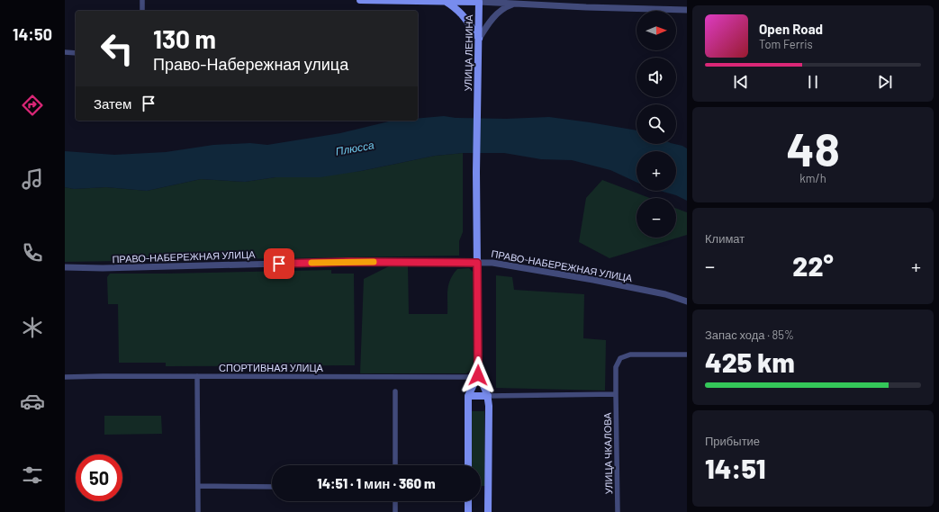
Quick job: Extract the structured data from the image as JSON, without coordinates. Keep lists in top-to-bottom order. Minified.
{"streets":{"main road":["УЛИЦА ЛЕНИНА"],"street":["ПРАВО-НАБЕРЕЖНАЯ УЛИЦА","СПОРТИВНАЯ УЛИЦА","УЛИЦА ЧКАЛОВА"]},"crossings":[["УЛИЦА ЛЕНИНА","ПРАВО-НАБЕРЕЖНАЯ УЛИЦА"]],"water":["Плюсса"],"north":"right","page":{"tabs":"14:50","map_buttons":["+","−"],"turn":["130 m","Право-Набережная улица"],"song":["Open Road","Tom Ferris"],"then":"Затем","tile":[["48","km/h"],"Климат",["Запас хода · 85%","425 km"],["Прибытие","14:51"]],"heat":["−","22°","+"],"limit":"50","trip":"14:51 · 1 мин · 360 m"}}
